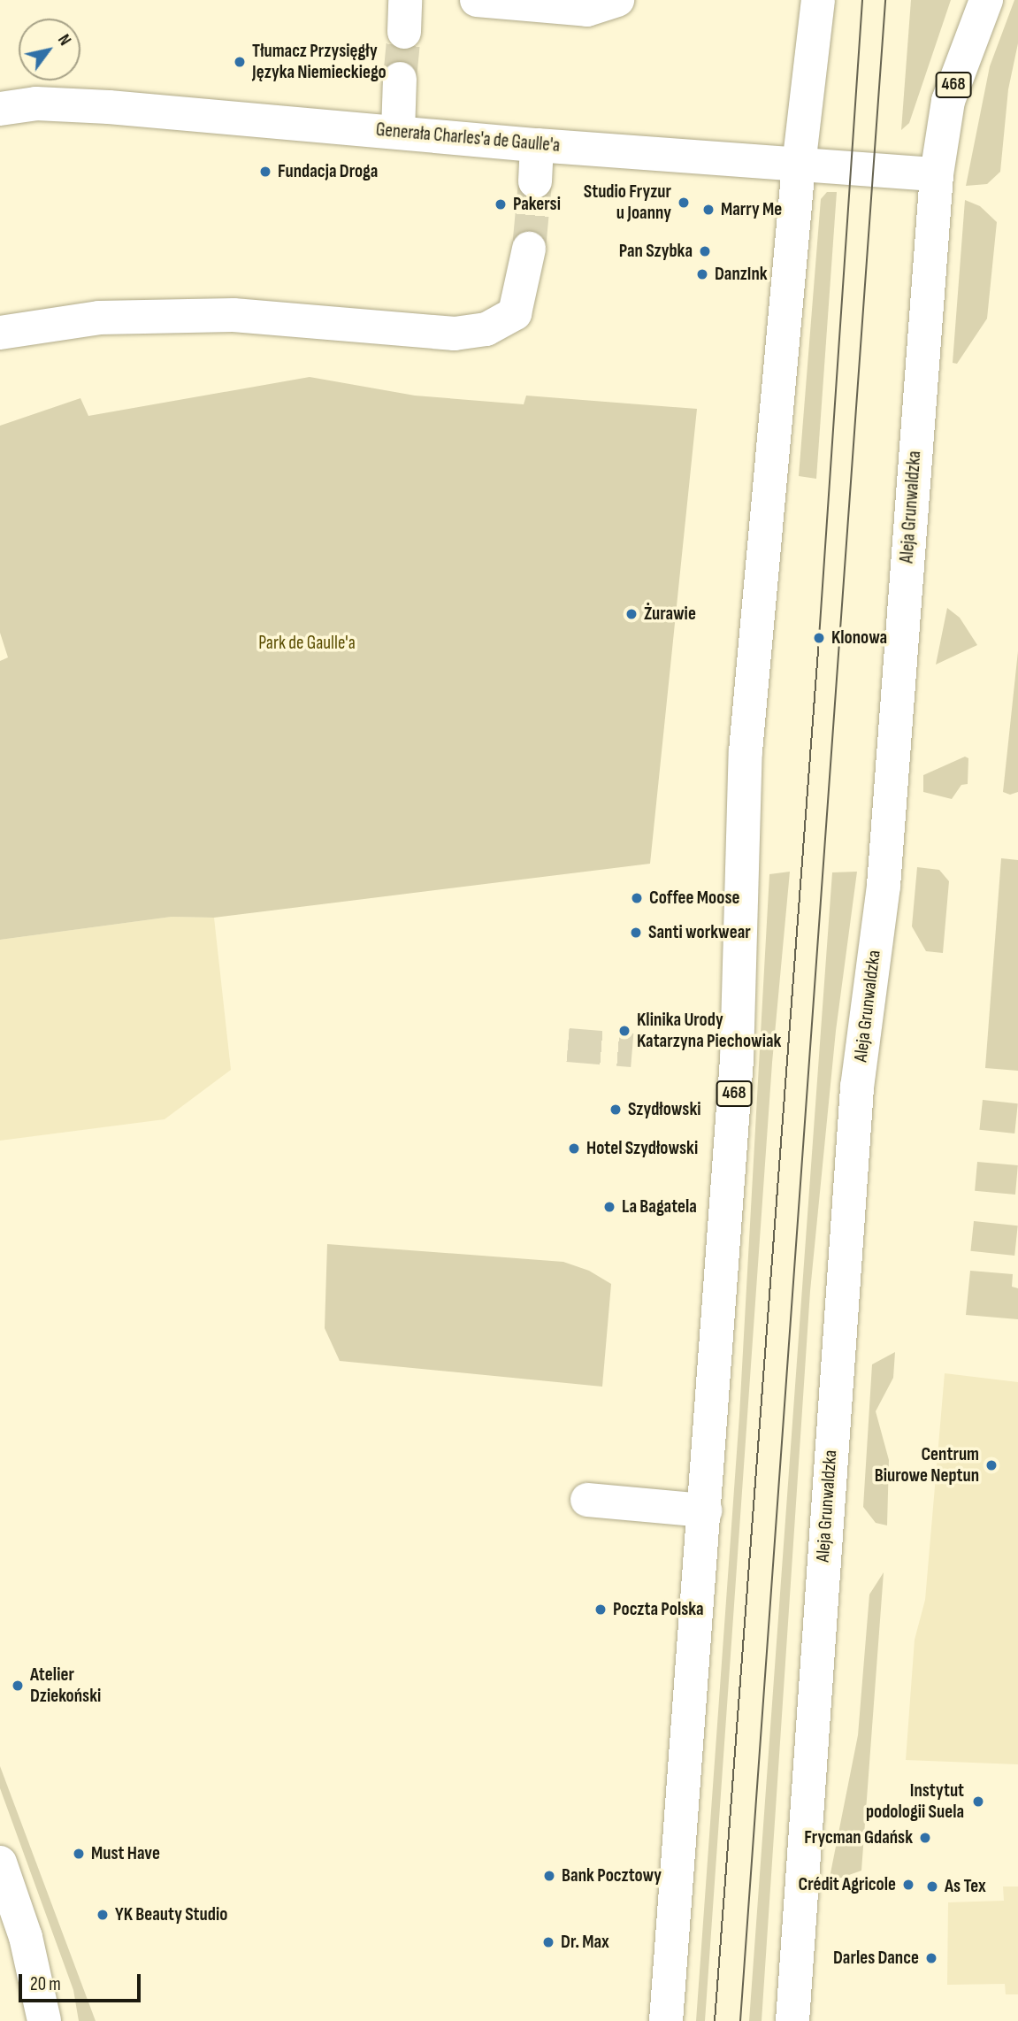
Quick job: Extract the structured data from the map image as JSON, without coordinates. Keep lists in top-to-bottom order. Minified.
{"streets":{"main road":["468","Generała Charles'a de Gaulle'a","Aleja Grunwaldzka"]},"crossings":[["468","Generała Charles'a de Gaulle'a"],["Generała Charles'a de Gaulle'a","Aleja Grunwaldzka"]],"parks":["Park de Gaulle'a"],"places":["Tłumacz Przysięgły Języka Niemieckiego","Fundacja Droga","Studio Fryzur u Joanny","Pakersi","Marry Me","Pan Szybka","DanzInk","Żurawie","Klonowa","Coffee Moose","Santi workwear","Klinika Urody Katarzyna Piechowiak","Szydłowski","Hotel Szydłowski","La Bagatela","Centrum Biurowe Neptun","Poczta Polska","Atelier Dziekoński","Instytut podologii Suela","Frycman Gdańsk","Must Have","Bank Pocztowy","Crédit Agricole","As Tex","YK Beauty Studio","Dr. Max","Darles Dance"],"scale_bar":"20 m","north":"top right"}
